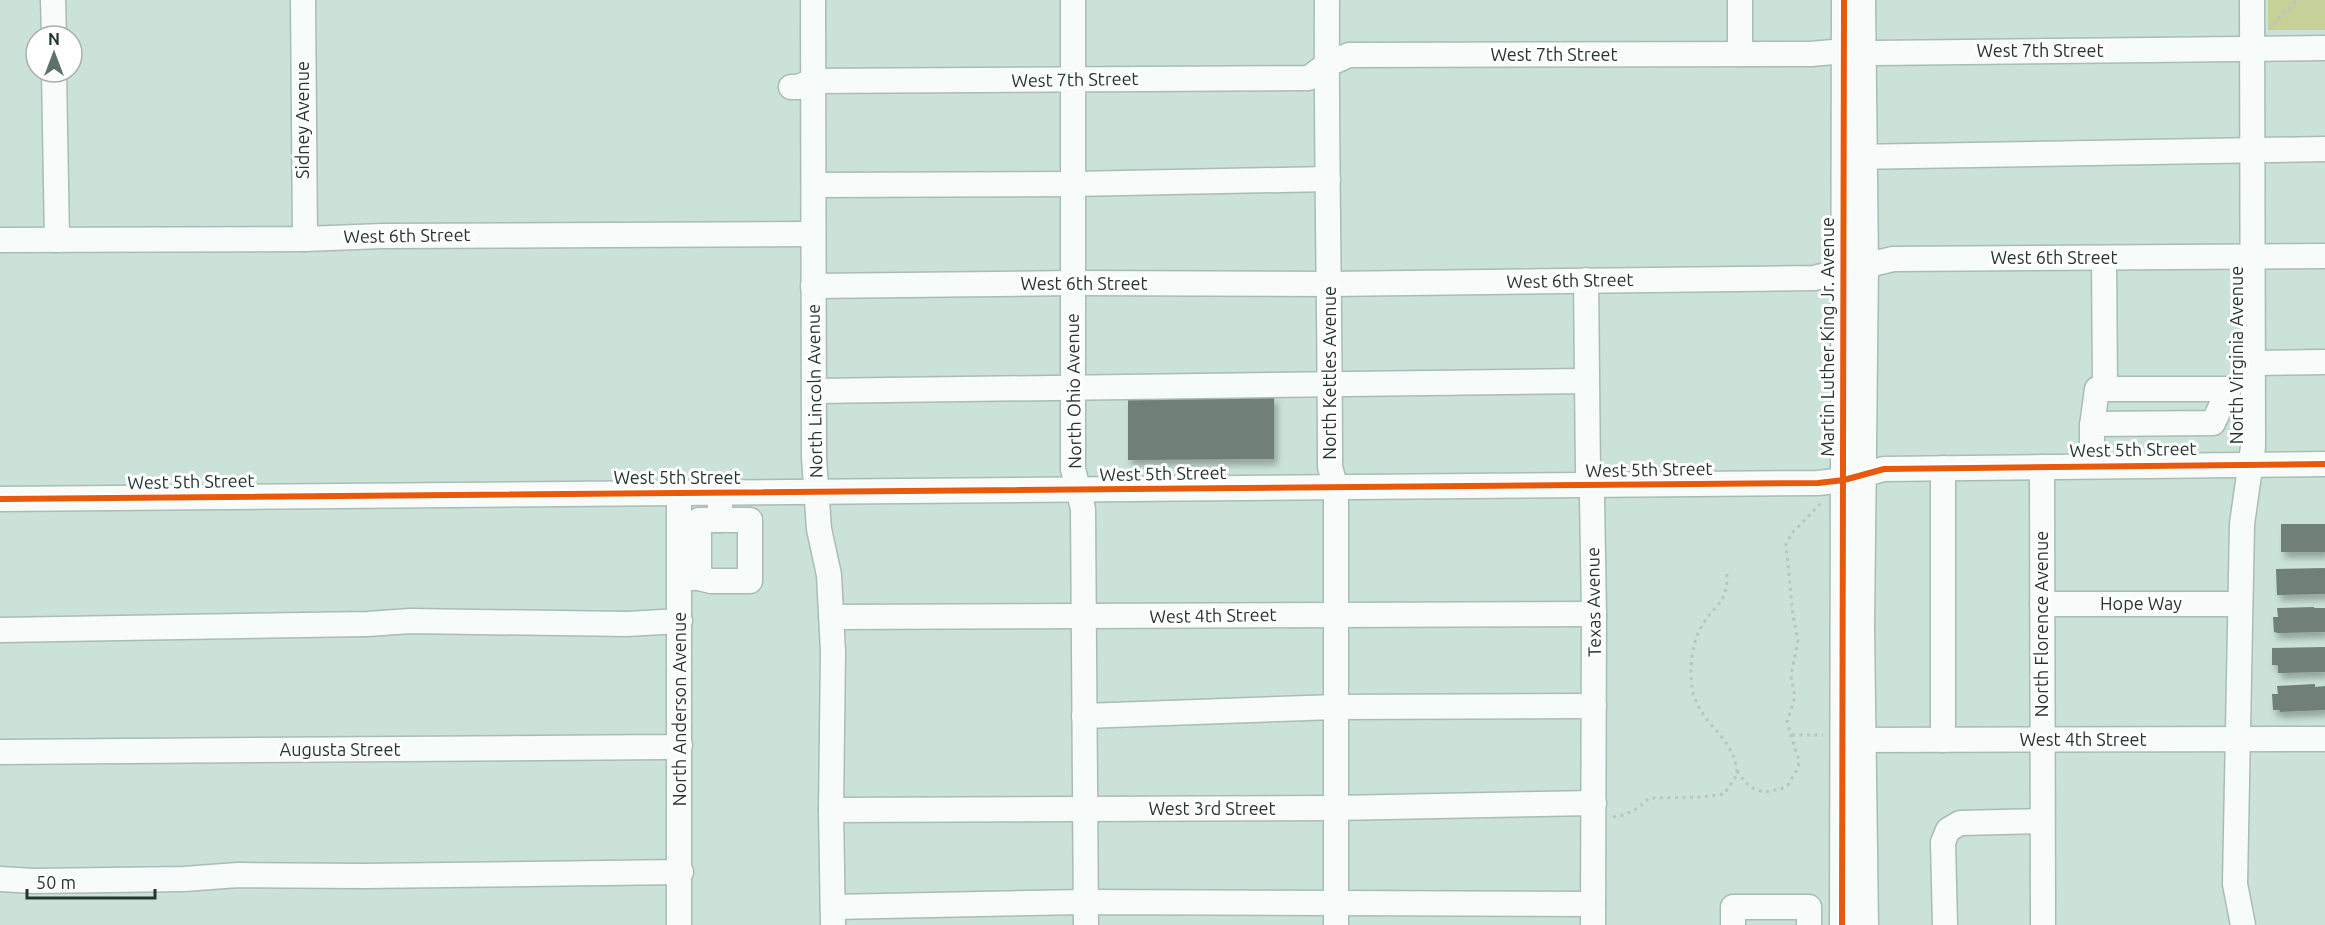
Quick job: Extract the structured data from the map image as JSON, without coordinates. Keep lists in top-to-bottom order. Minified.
{"streets":{"street":["West 7th Street","Sidney Avenue","West 6th Street","Martin Luther King Jr. Avenue","North Virginia Avenue","North Kettles Avenue","North Lincoln Avenue","North Ohio Avenue","West 5th Street","Texas Avenue","Hope Way","West 4th Street","North Florence Avenue","North Anderson Avenue","Augusta Street","West 3rd Street"]},"crossings":[["West 7th Street","Martin Luther King Jr. Avenue"],["West 7th Street","North Virginia Avenue"],["West 7th Street","North Kettles Avenue"],["West 7th Street","North Lincoln Avenue"],["West 7th Street","North Ohio Avenue"],["Sidney Avenue","West 6th Street"],["West 6th Street","Martin Luther King Jr. Avenue"],["West 6th Street","North Virginia Avenue"],["West 6th Street","North Kettles Avenue"],["West 6th Street","North Lincoln Avenue"],["West 6th Street","North Ohio Avenue"],["West 6th Street","Texas Avenue"],["Martin Luther King Jr. Avenue","West 5th Street"],["Martin Luther King Jr. Avenue","West 4th Street"],["North Virginia Avenue","West 5th Street"],["North Virginia Avenue","Hope Way"],["North Virginia Avenue","West 4th Street"],["North Kettles Avenue","West 5th Street"],["North Kettles Avenue","West 4th Street"],["North Kettles Avenue","West 3rd Street"],["North Lincoln Avenue","West 5th Street"],["North Lincoln Avenue","West 4th Street"],["North Lincoln Avenue","West 3rd Street"],["North Ohio Avenue","West 5th Street"],["North Ohio Avenue","West 4th Street"],["North Ohio Avenue","West 3rd Street"],["West 5th Street","Texas Avenue"],["West 5th Street","North Florence Avenue"],["West 5th Street","North Anderson Avenue"],["Texas Avenue","West 4th Street"],["Texas Avenue","West 3rd Street"],["Hope Way","North Florence Avenue"],["West 4th Street","North Florence Avenue"],["North Anderson Avenue","Augusta Street"]],"scale_bar":"50 m","north":"top"}
